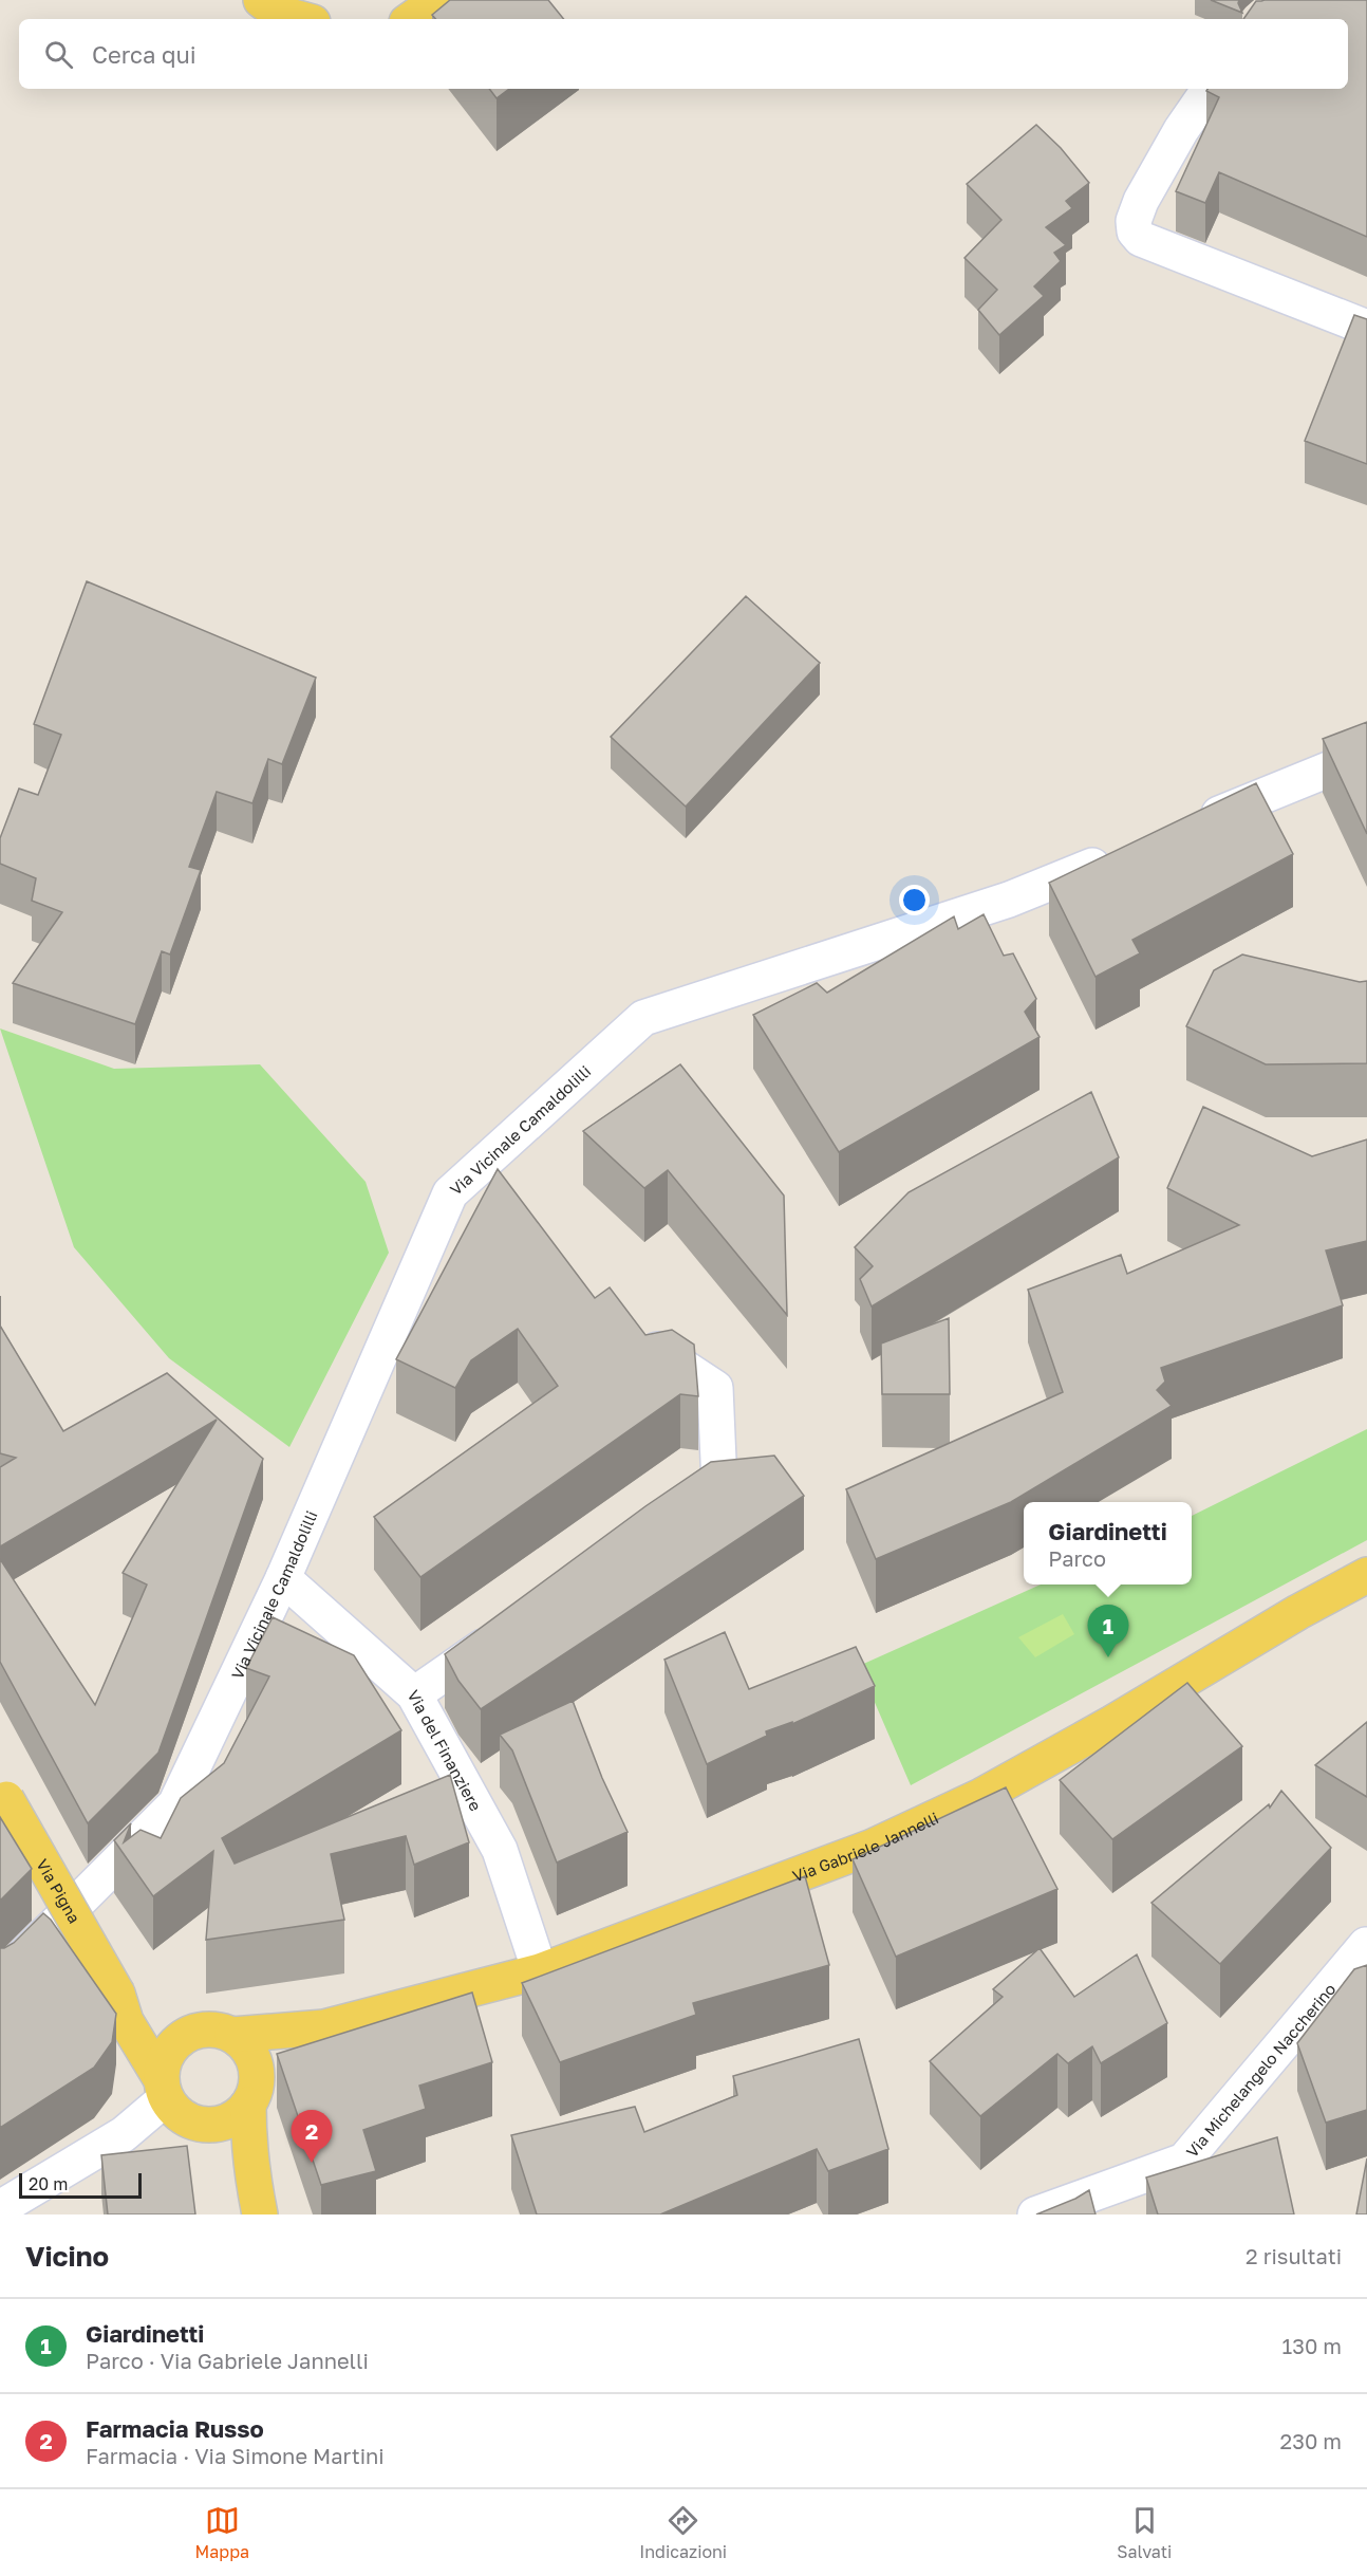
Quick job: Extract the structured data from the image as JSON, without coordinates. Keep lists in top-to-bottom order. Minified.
{"streets":{"main road":["Via Gabriele Jannelli","Via Pigna"],"street":["Via Vicinale Camaldolilli","Via del Finanziere","Via Michelangelo Naccherino"]},"crossings":[["Via Vicinale Camaldolilli","Via del Finanziere"],["Via del Finanziere","Via Gabriele Jannelli"],["Via Gabriele Jannelli","Via Pigna"]],"scale_bar":"20 m","page":{"search":"Cerca qui","popup":["Giardinetti","Parco"],"pins":["1","2"],"scale":"20 m","heading":["Vicino","2 risultati"],"list":[{"mark":"1","name":"Giardinetti","note":"Parco · Via Gabriele Jannelli","value":"130 m"},{"mark":"2","name":"Farmacia Russo","note":"Farmacia · Via Simone Martini","value":"230 m"}],"nav":["Mappa","Indicazioni","Salvati"]}}
